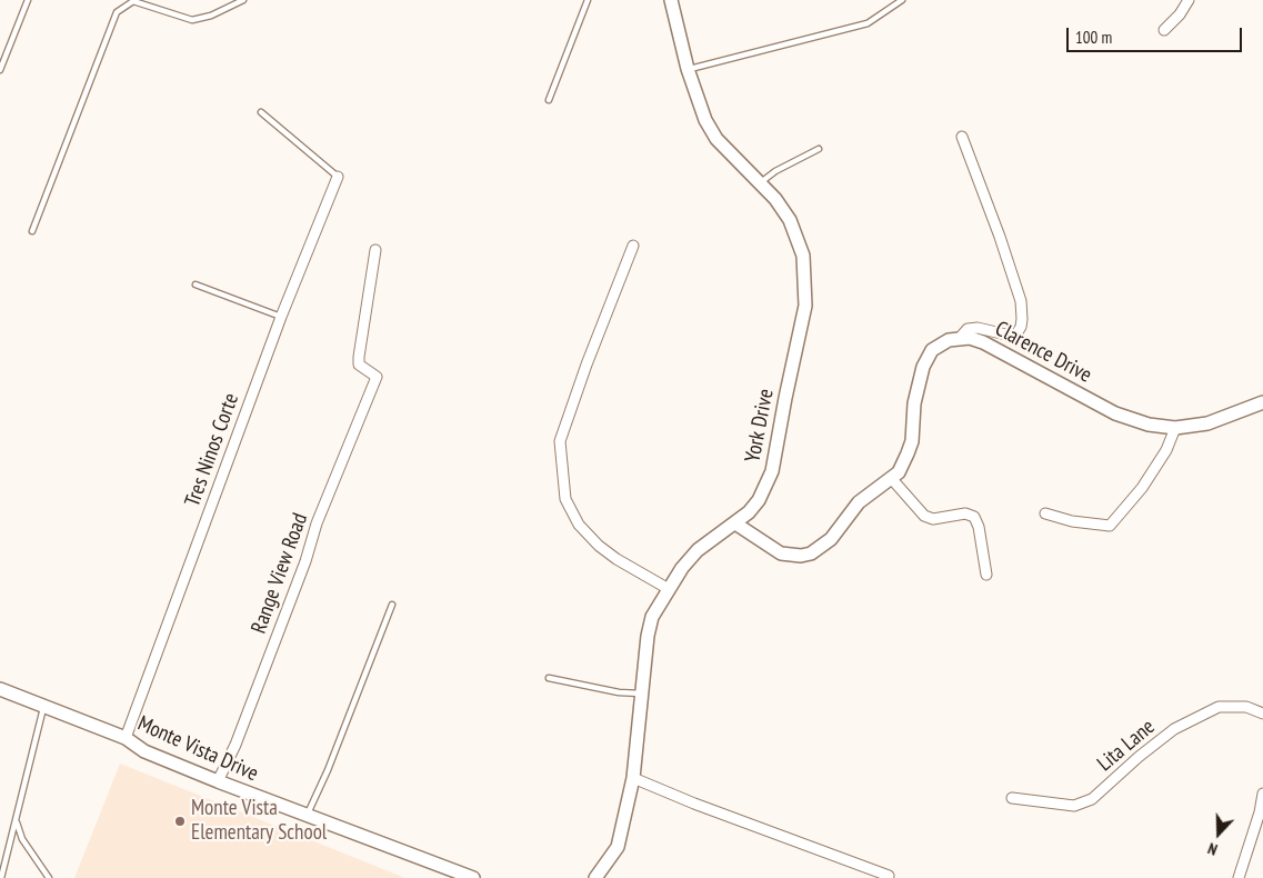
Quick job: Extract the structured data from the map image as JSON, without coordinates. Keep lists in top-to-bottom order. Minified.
{"streets":{"street":["Clarence Drive","York Drive","Tres Ninos Corte","Range View Road","Lita Lane","Monte Vista Drive"]},"crossings":[["Tres Ninos Corte","Monte Vista Drive"],["Range View Road","Monte Vista Drive"]],"places":["Monte Vista Elementary School"],"scale_bar":"100 m","north":"bottom"}
